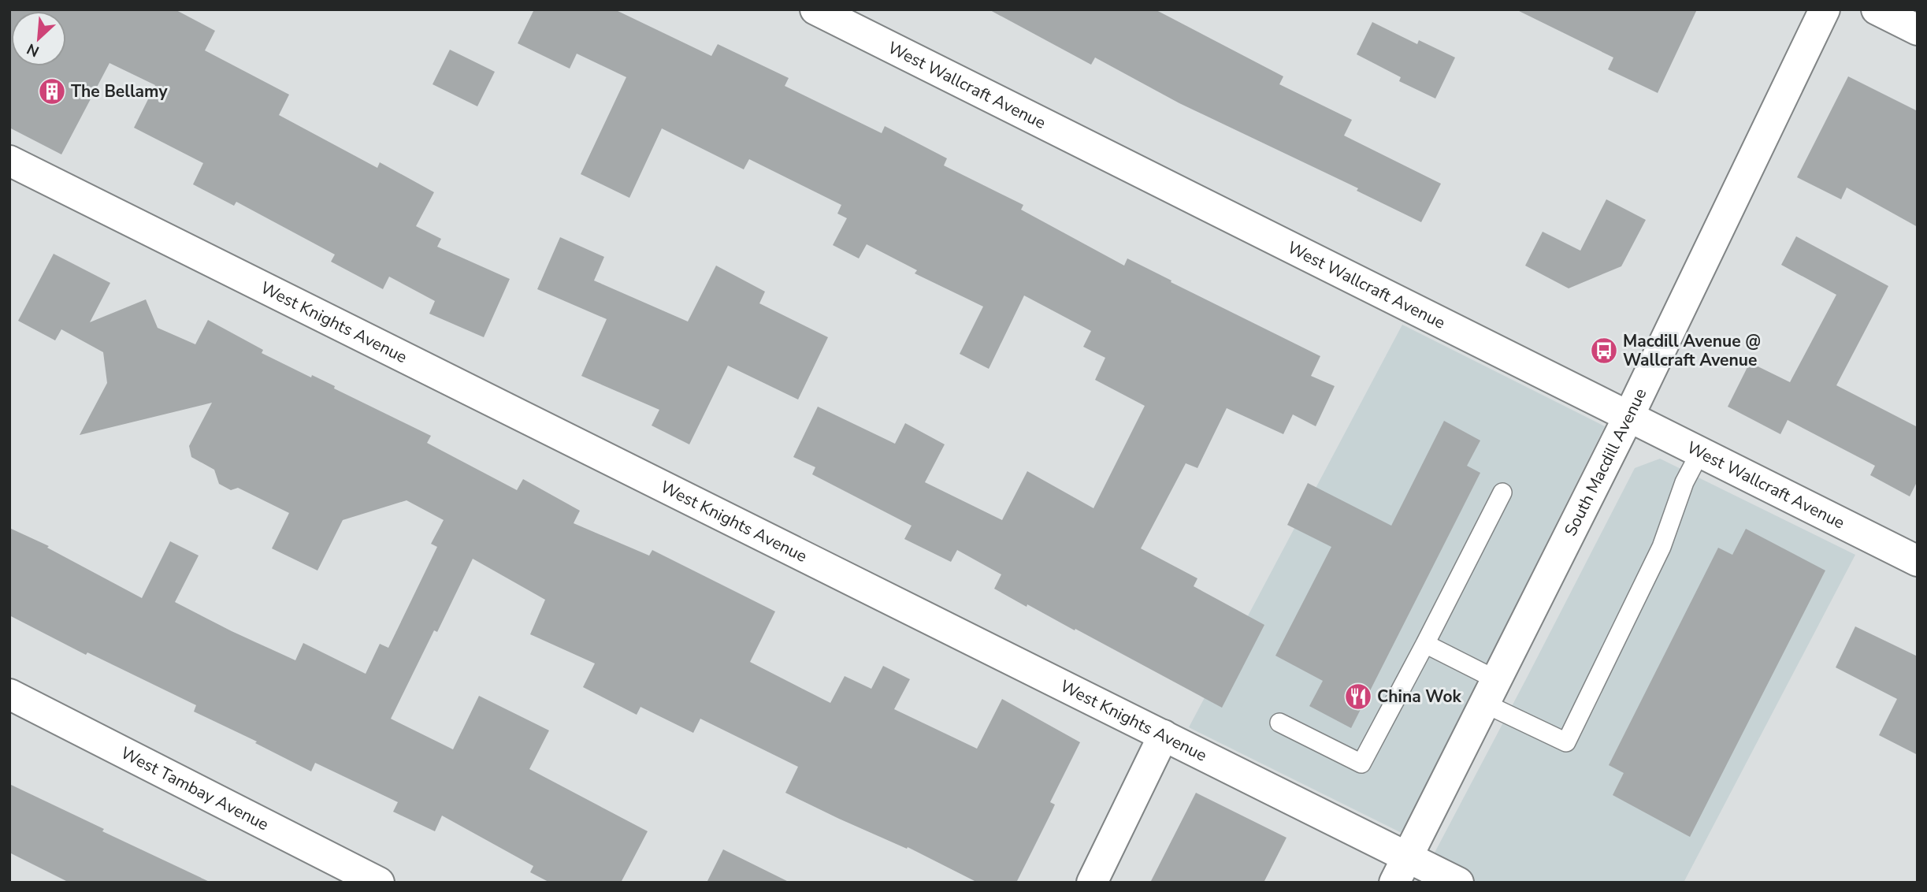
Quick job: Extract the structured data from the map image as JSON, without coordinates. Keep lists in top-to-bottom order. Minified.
{"streets":{"street":["West Wallcraft Avenue","West Knights Avenue","South Macdill Avenue","West Tambay Avenue"]},"crossings":[["West Wallcraft Avenue","South Macdill Avenue"],["West Knights Avenue","South Macdill Avenue"]],"places":{"building":["The Bellamy"],"bus stop":["Macdill Avenue @ Wallcraft Avenue"],"restaurant":["China Wok"]},"north":"bottom left"}
